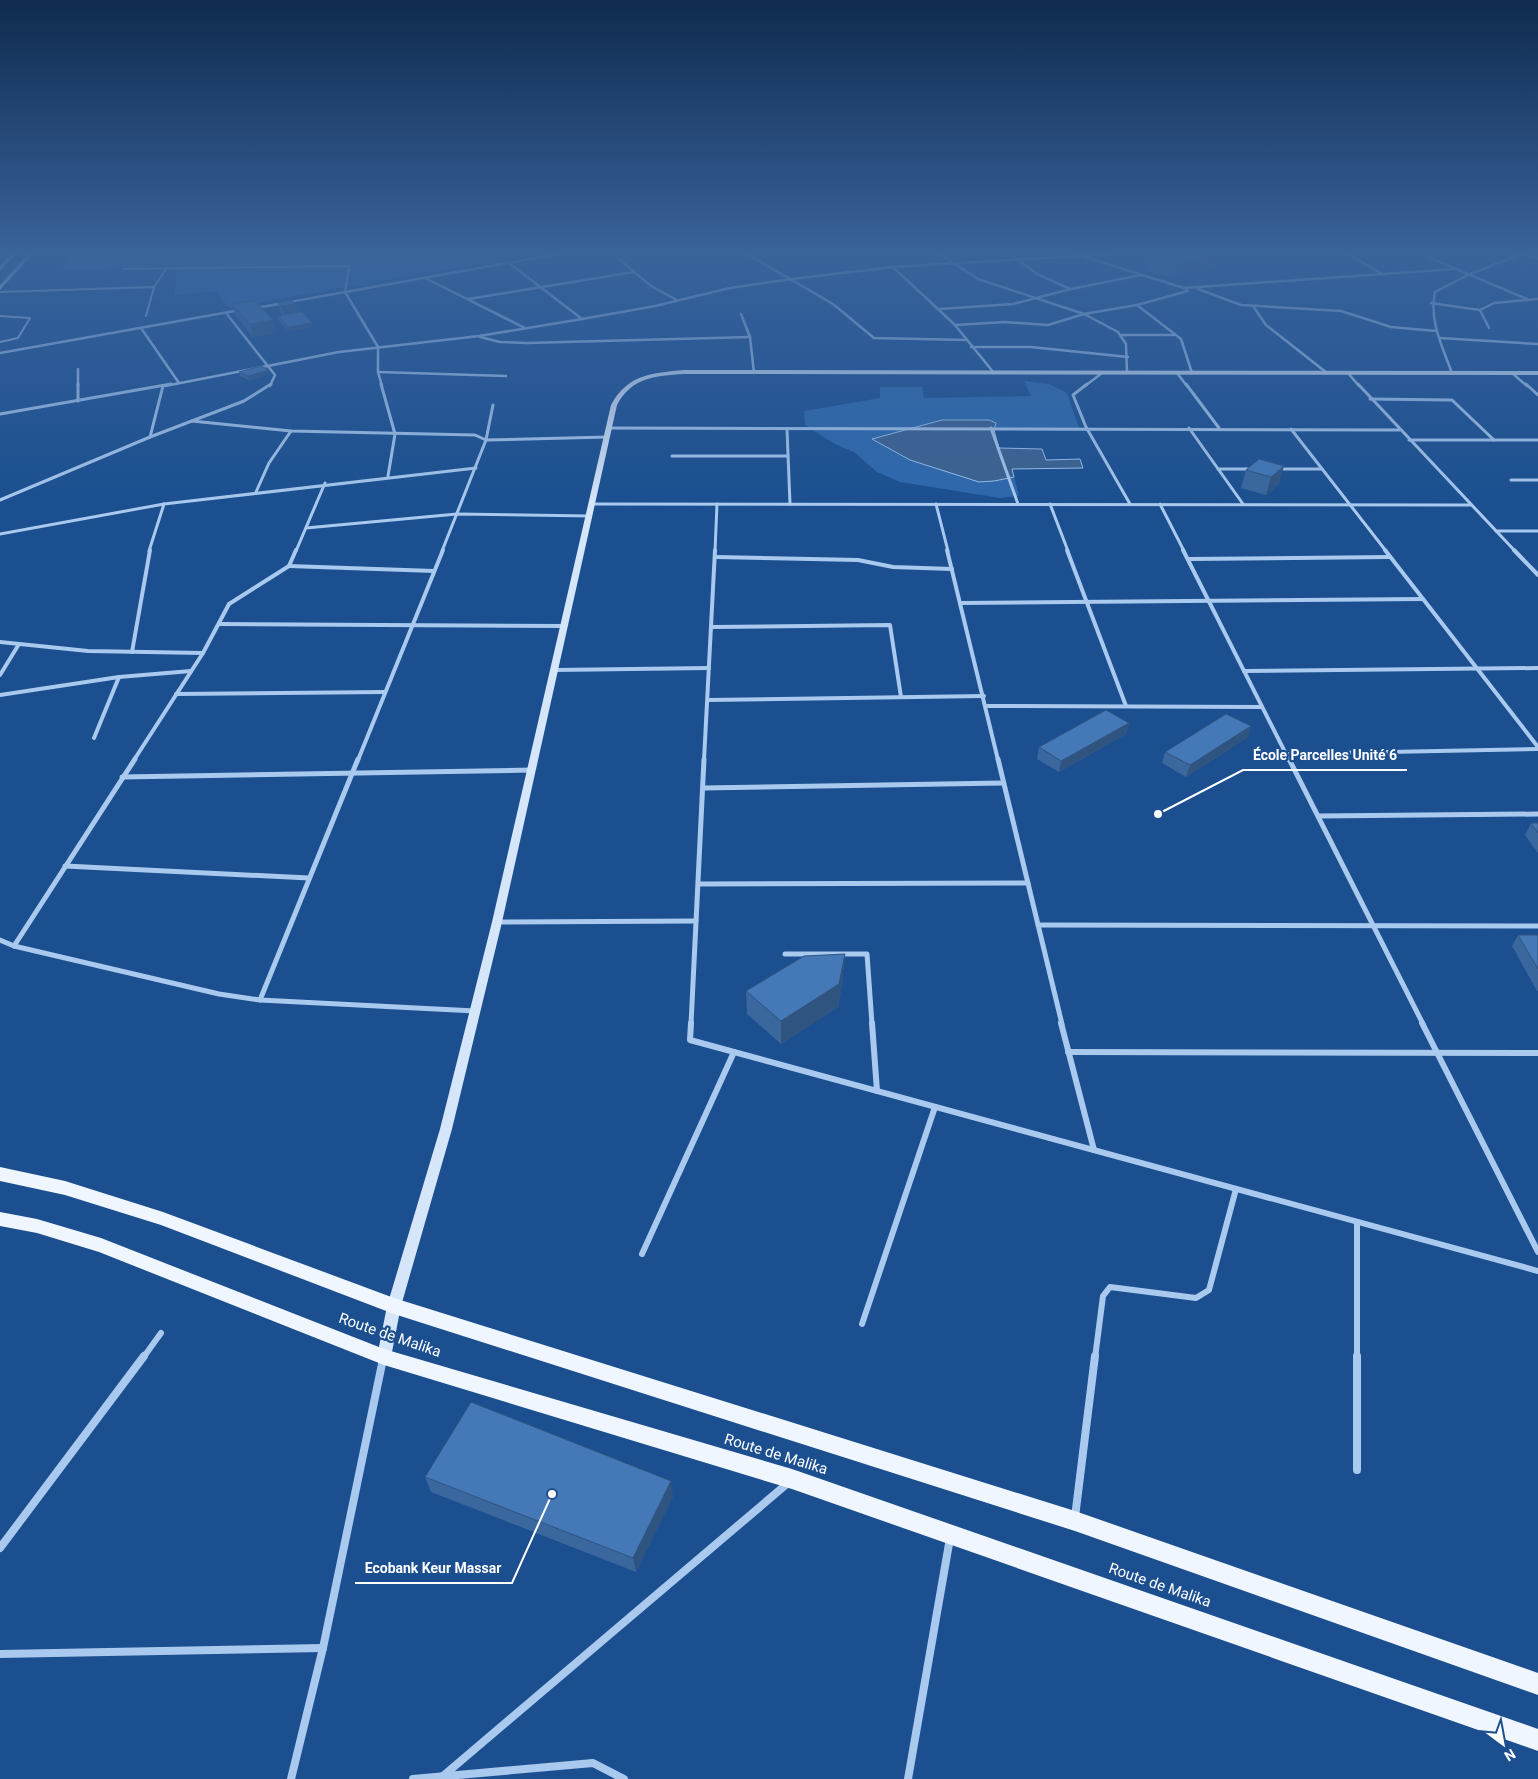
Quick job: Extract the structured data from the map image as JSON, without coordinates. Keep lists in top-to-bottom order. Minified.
{"streets":{"main road":["Route de Malika"]},"places":["École Parcelles Unité 6","Ecobank Keur Massar"],"north":"bottom right"}
